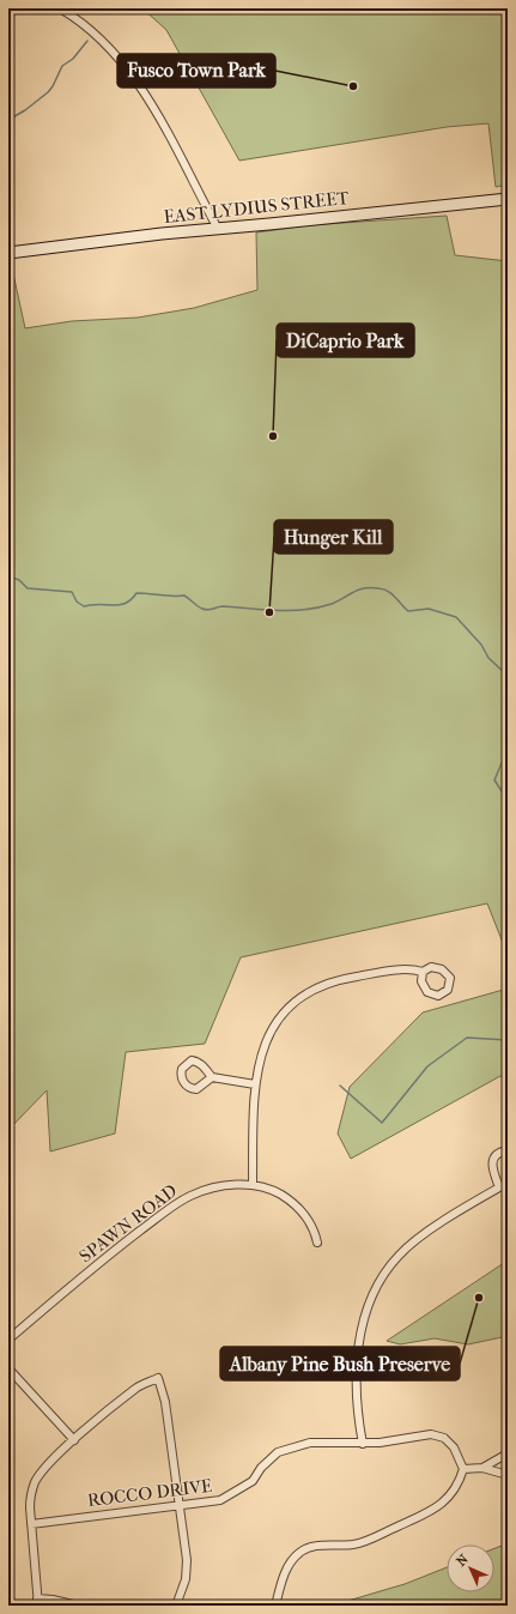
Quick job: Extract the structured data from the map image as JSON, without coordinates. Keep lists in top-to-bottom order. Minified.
{"streets":{"street":["EAST LYDIUS STREET","SPAWN ROAD","ROCCO DRIVE"]},"places":["Fusco Town Park","DiCaprio Park","Hunger Kill","Albany Pine Bush Preserve"],"north":"top left"}
